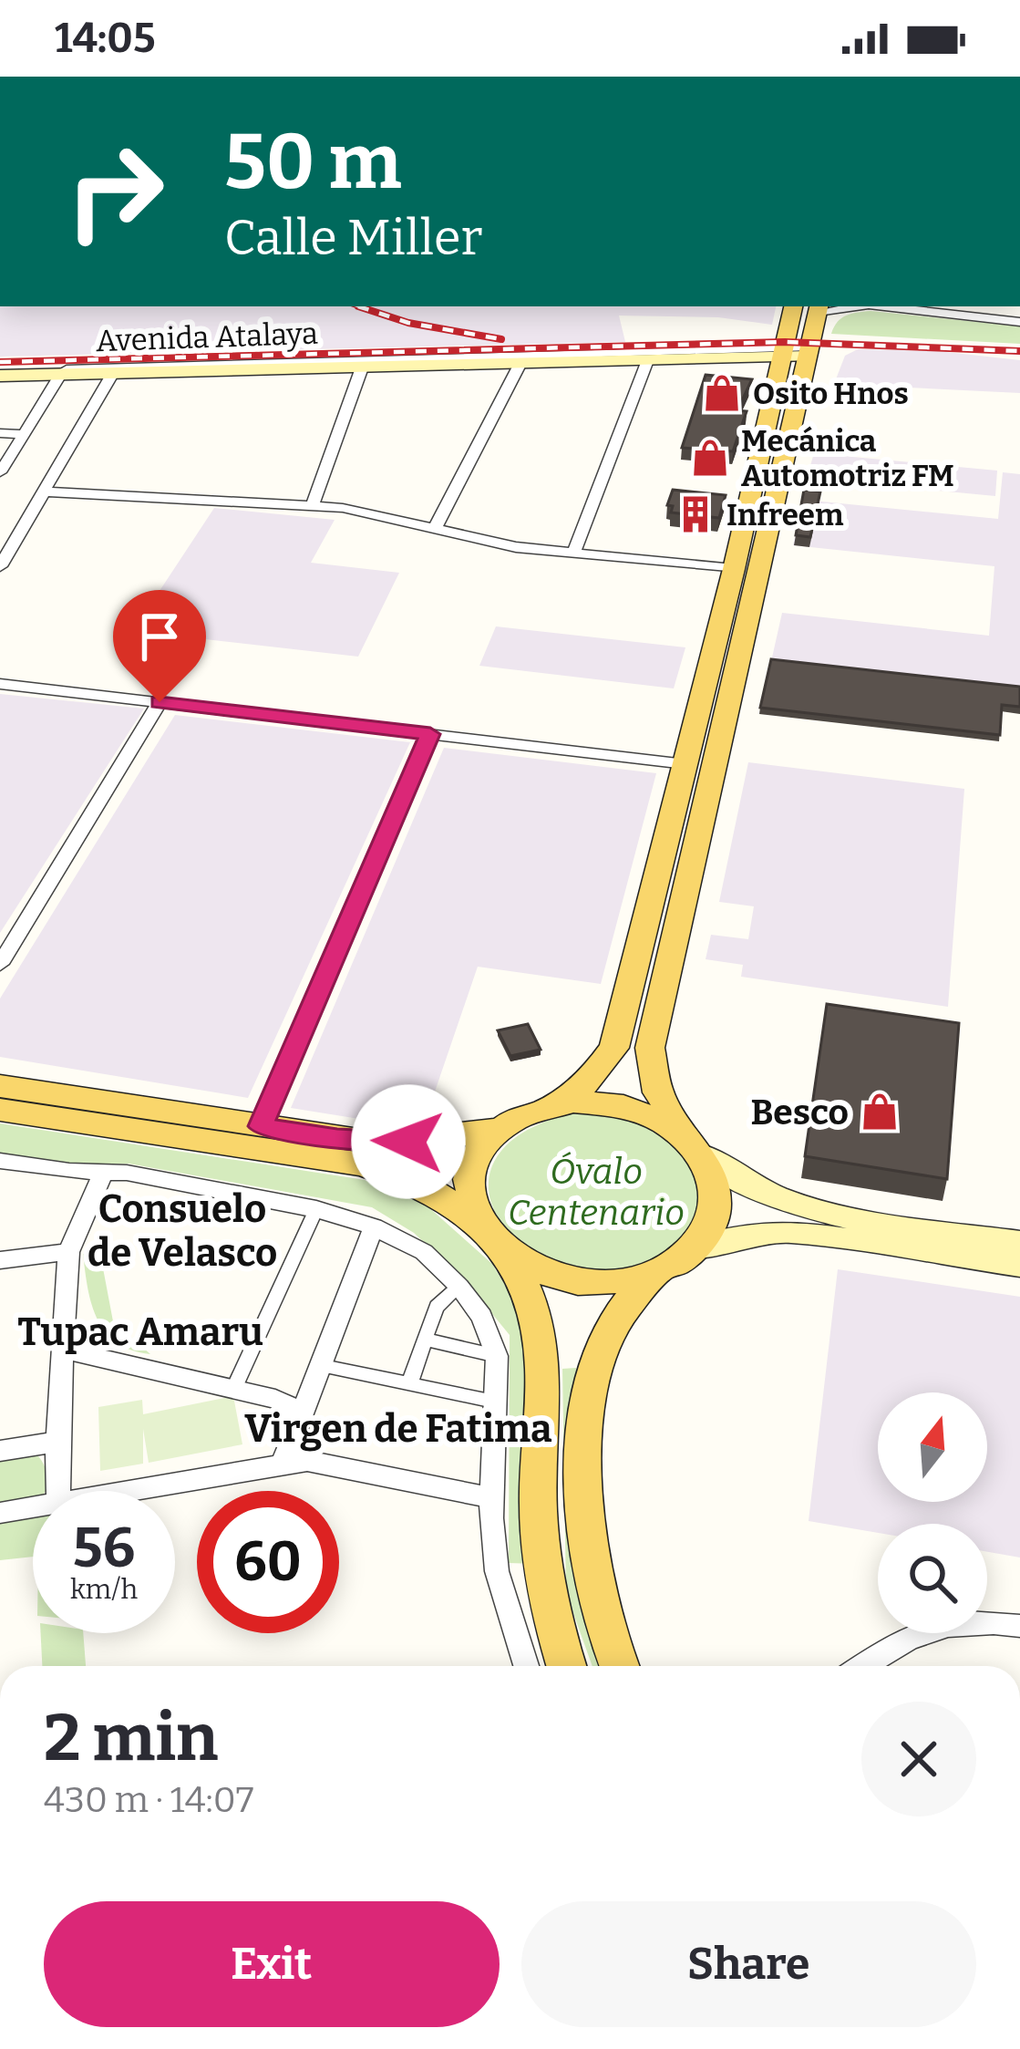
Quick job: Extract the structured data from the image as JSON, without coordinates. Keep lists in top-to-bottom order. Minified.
{"streets":{"main road":["Avenida Atalaya"]},"districts":["Consuelo de Velasco","Tupac Amaru","Virgen de Fatima"],"parks":["Óvalo Centenario"],"places":{"shop":["Osito Hnos","Mecánica Automotriz FM","Besco"],"building":["Infreem"]},"north":"top","page":{"status":"14:05","turn":["50 m","Calle Miller"],"speed":"56 km/h","limit":"60","heading":["2 min","430 m · 14:07"],"buttons":["Exit","Share"]}}
